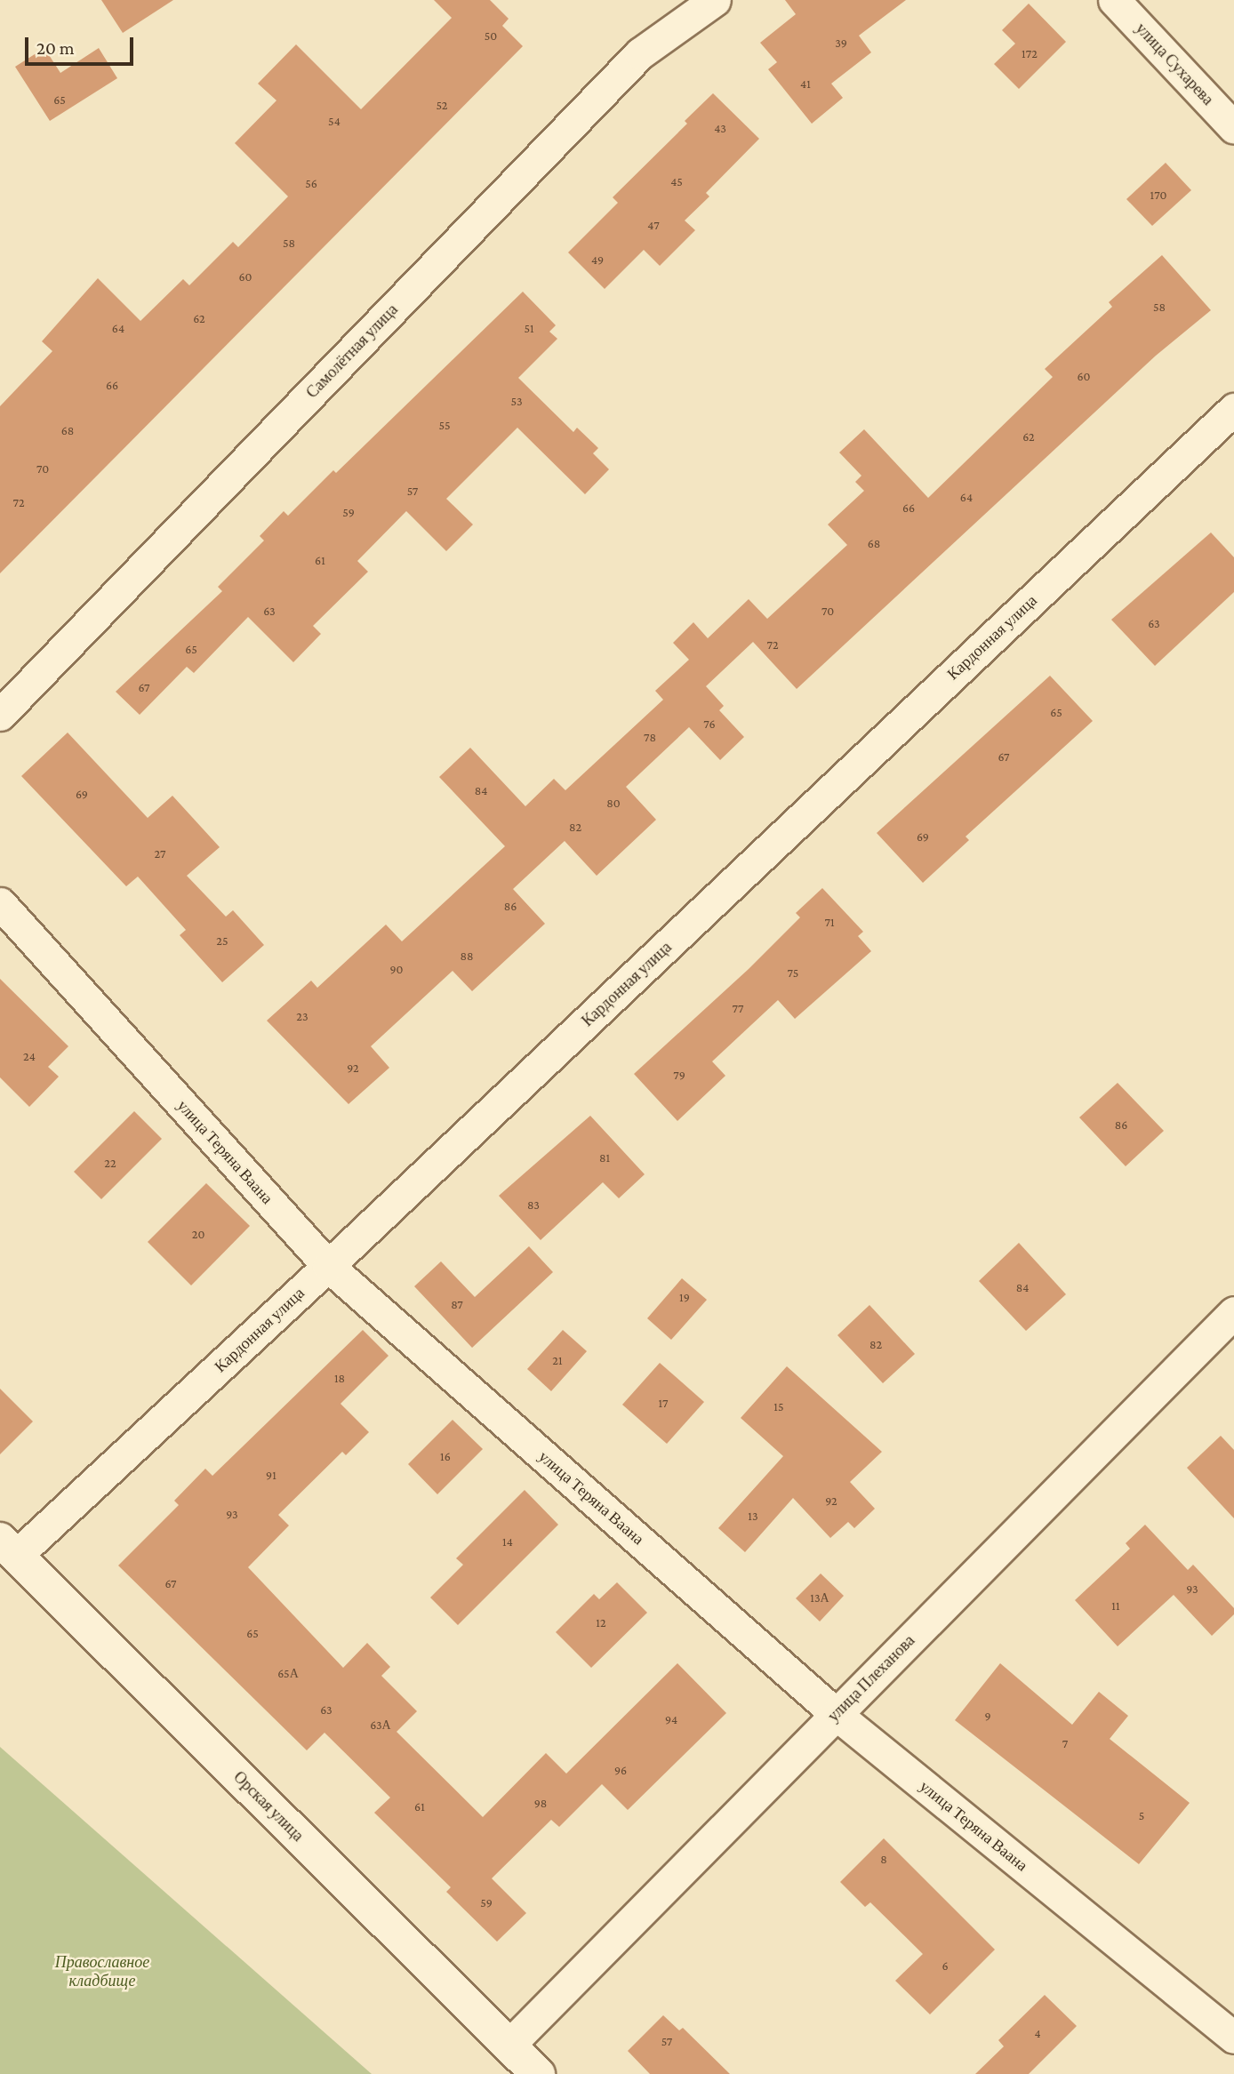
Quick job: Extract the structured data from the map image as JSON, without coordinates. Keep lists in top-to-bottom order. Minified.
{"streets":{"main road":["Орская улица"],"street":["улица Сухарева","Самолётная улица","Кардонная улица","улица Теряна Ваана","улица Плеханова"]},"crossings":[["Кардонная улица","улица Теряна Ваана"],["Кардонная улица","Орская улица"],["улица Теряна Ваана","улица Плеханова"],["улица Плеханова","Орская улица"]],"parks":["Православное кладбище"],"house_numbers":["50","39","172","41","65","52","54","43","45","56","170","47","58","49","60","58","62","64","51","60","66","53","55","68","62","70","57","64","72","66","59","68","61","63","70","63","72","65","67","65","76","78","67","84","69","80","82","69","27","86","71","25","88","90","75","77","23","24","92","79","86","81","22","83","20","84","19","87","82","21","18","17","15","16","91","92","93","13","14","67","93","13А","11","12","65","65А","63","9","94","63А","7","96","98","61","5","8","59","6","4","57"],"scale_bar":"20 m"}
